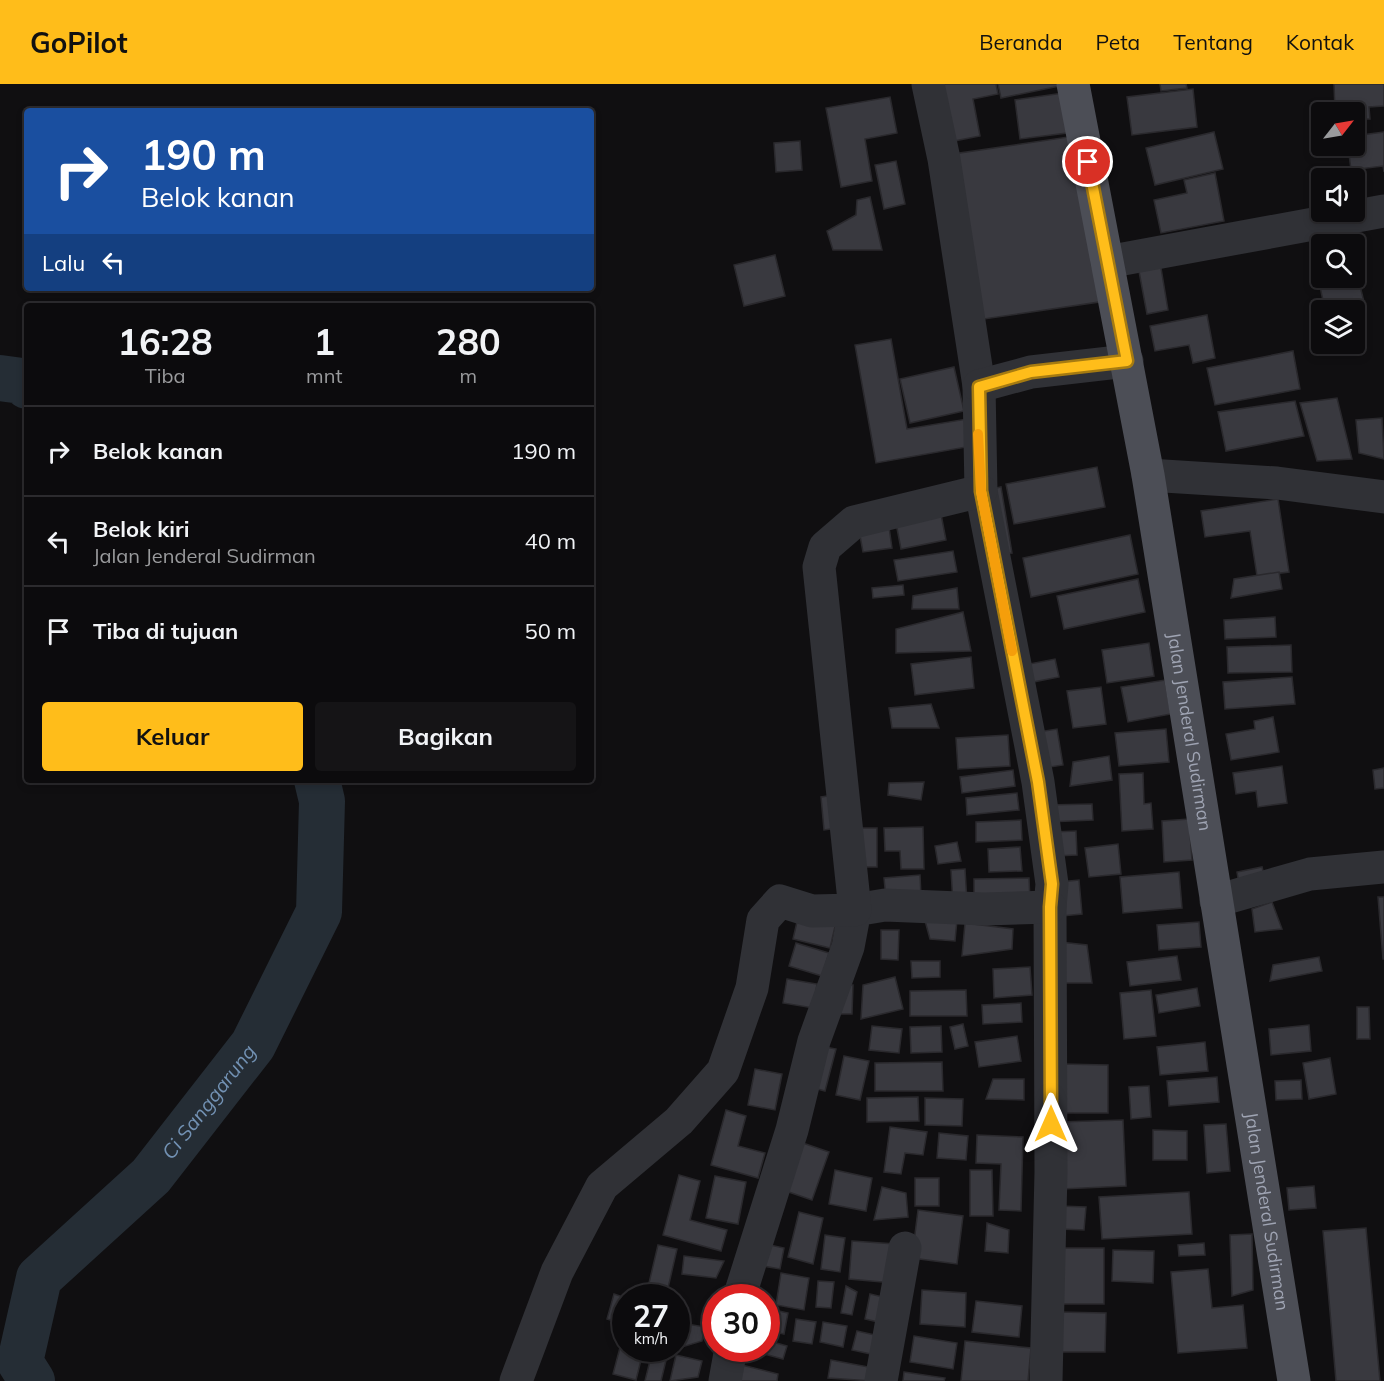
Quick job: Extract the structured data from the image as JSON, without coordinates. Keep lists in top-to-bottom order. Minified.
{"streets":{"main road":["Jalan Jenderal Sudirman"]},"water":["Ci Sanggarung"],"north":"top right","page":{"header":"GoPilot","nav":["Beranda","Peta","Tentang","Kontak"],"turn":["190 m","Belok kanan"],"then":"Lalu","eta":["16:28","Tiba","1","mnt","280","m"],"list":[{"name":"Belok kanan","value":"190 m"},{"name":"Belok kiri","note":"Jalan Jenderal Sudirman","value":"40 m"},{"name":"Tiba di tujuan","value":"50 m"}],"buttons":["Keluar","Bagikan"],"speed":"27 km/h","limit":"30"}}
